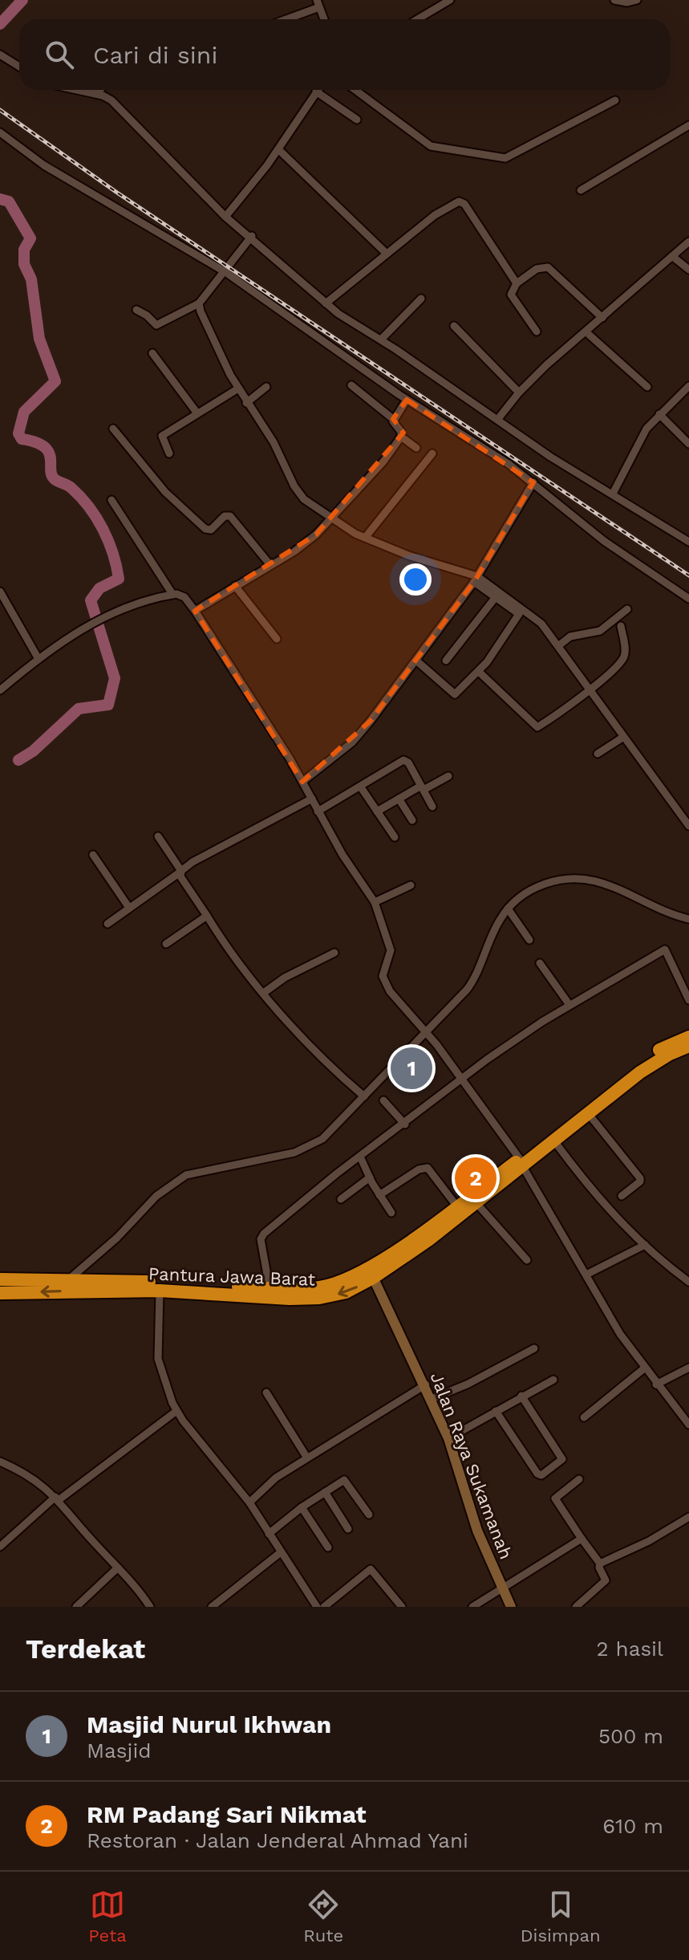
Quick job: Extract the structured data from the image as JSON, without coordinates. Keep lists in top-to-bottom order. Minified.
{"streets":{"highway":["Pantura Jawa Barat"],"street":["Jalan Raya Sukamanah"]},"crossings":[["Pantura Jawa Barat","Jalan Raya Sukamanah"]],"page":{"search":"Cari di sini","pins":["1","2"],"heading":["Terdekat","2 hasil"],"list":[{"mark":"1","name":"Masjid Nurul Ikhwan","note":"Masjid","value":"500 m"},{"mark":"2","name":"RM Padang Sari Nikmat","note":"Restoran · Jalan Jenderal Ahmad Yani","value":"610 m"}],"nav":["Peta","Rute","Disimpan"]}}
